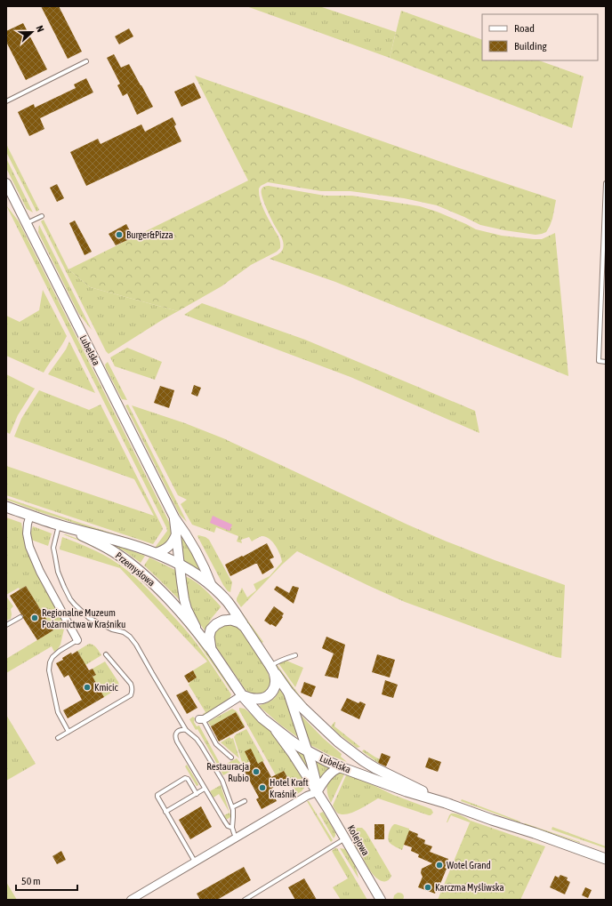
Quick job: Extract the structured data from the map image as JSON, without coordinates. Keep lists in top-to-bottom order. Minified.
{"streets":{"main road":["Lubelska","Przemysłowa"],"street":["Kolejowa"]},"crossings":[["Lubelska","Przemysłowa"],["Lubelska","Kolejowa"]],"places":["Burger&Pizza","Regionalne Muzeum Pożarnictwa w Kraśniku","Kmicic","Restauracja Rubio","Hotel Kraft Kraśnik","Wotel Grand","Karczma Myśliwska"],"legend":["Road","Building"],"scale_bar":"50 m","north":"right"}
